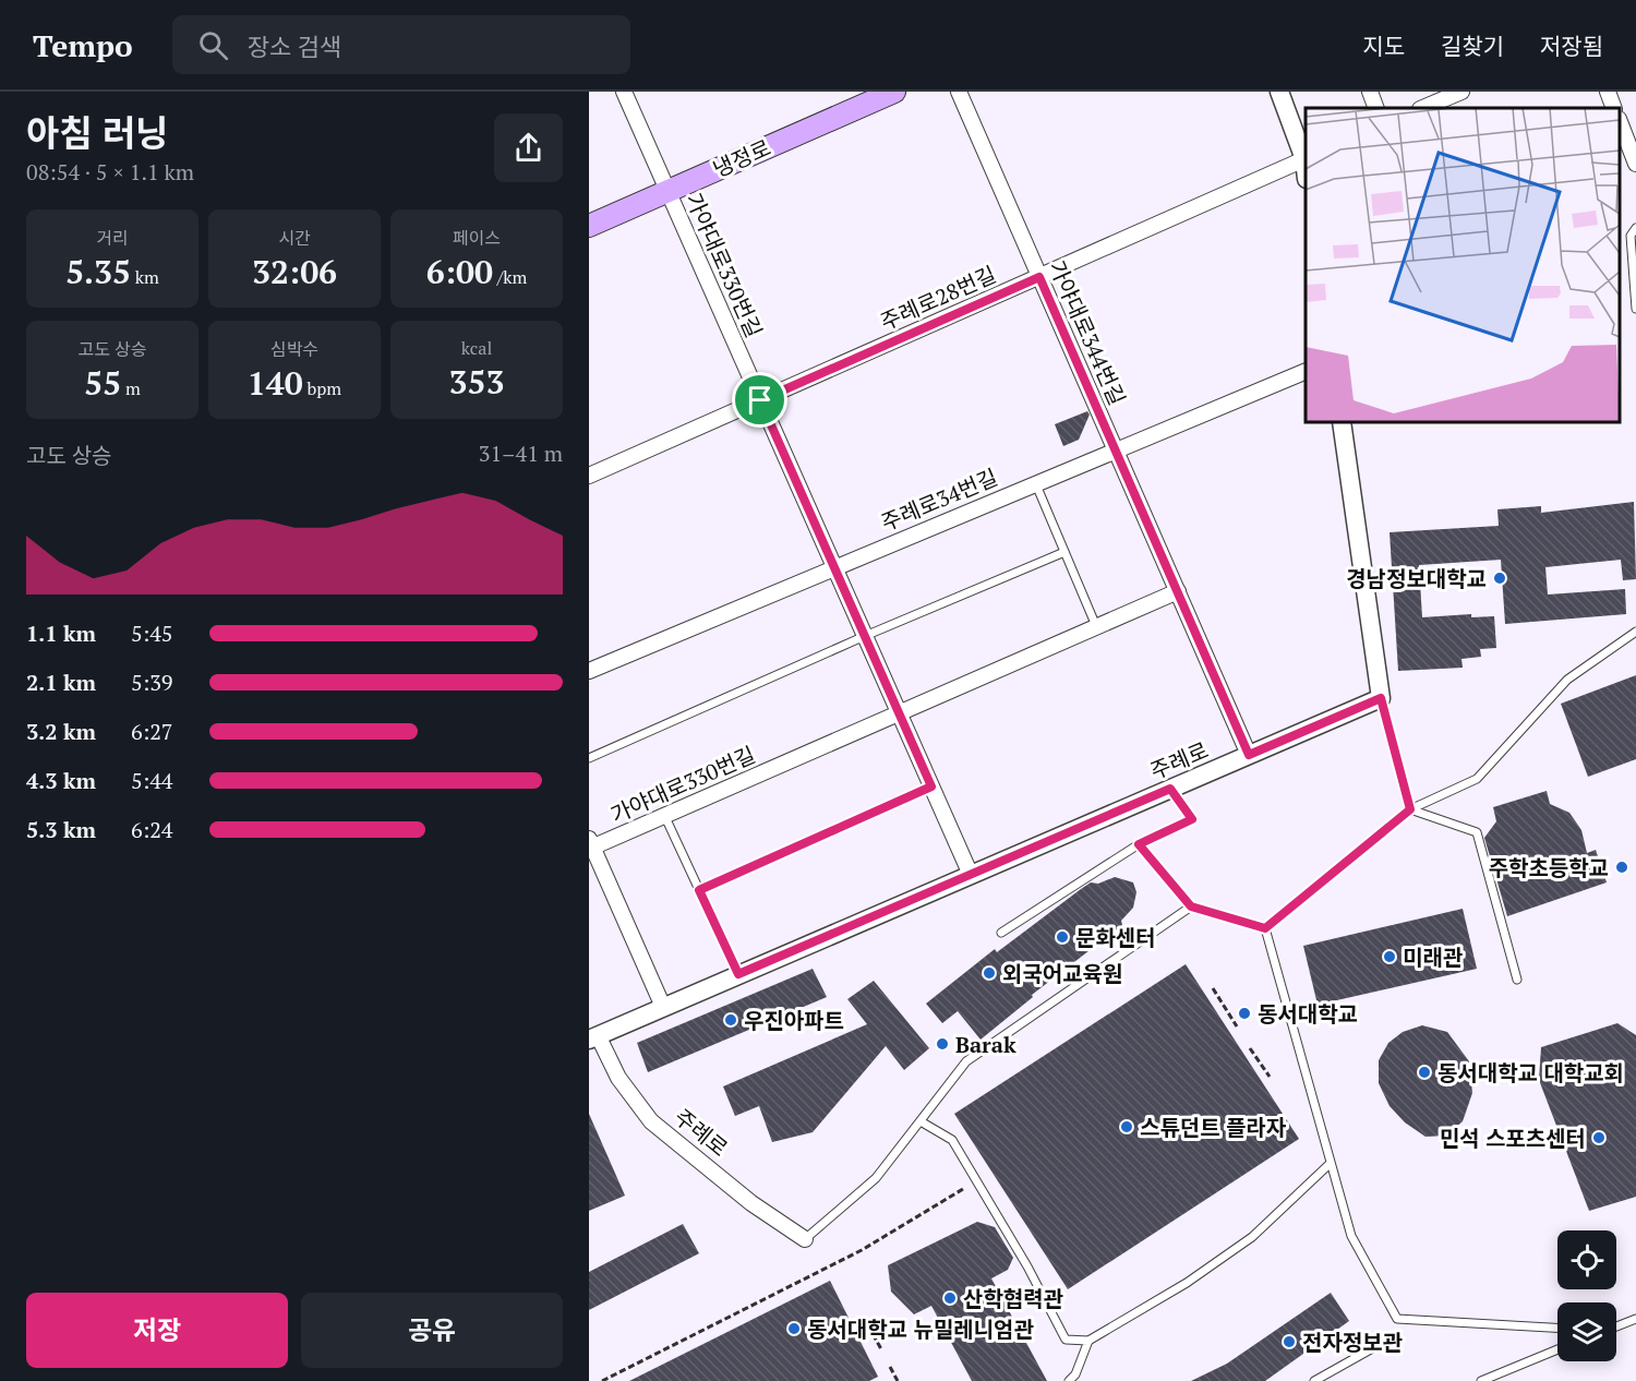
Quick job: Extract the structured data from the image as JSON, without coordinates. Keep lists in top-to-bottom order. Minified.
{"streets":{"main road":["냉정로"],"street":["가야대로330번길","주례로28번길","가야대로344번길","주례로34번길","주례로"]},"crossings":[["냉정로","가야대로330번길"],["가야대로330번길","주례로28번길"],["가야대로330번길","주례로34번길"],["가야대로330번길","주례로"],["주례로28번길","가야대로344번길"],["가야대로344번길","주례로34번길"],["가야대로344번길","주례로"]],"places":["경남정보대학교","주학초등학교","문화센터","미래관","외국어교육원","동서대학교","우진아파트","Barak","동서대학교 대학교회","스튜던트 플라자","민석 스포츠센터","산학협력관","동서대학교 뉴밀레니엄관","전자정보관"],"page":{"header":"Tempo","search":"장소 검색","nav":["지도","길찾기","저장됨"],"heading":["아침 러닝","08:54 · 5 × 1.1 km"],"stats":[["거리","5.35 km"],["시간","32:06"],["페이스","6:00 /km"],["고도 상승","55 m"],["심박수","140 bpm"],["kcal","353"]],"chart":["고도 상승","31–41 m"],"list":[{"name":"1.1 km","note":"5:45"},{"name":"2.1 km","note":"5:39"},{"name":"3.2 km","note":"6:27"},{"name":"4.3 km","note":"5:44"},{"name":"5.3 km","note":"6:24"}],"buttons":["저장","공유"]}}
